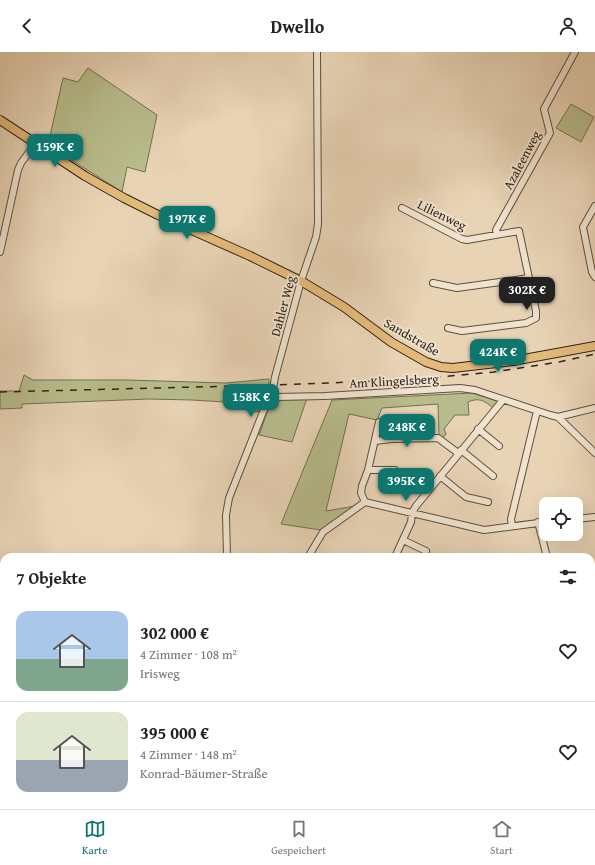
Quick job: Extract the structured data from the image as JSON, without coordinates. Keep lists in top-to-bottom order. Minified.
{"streets":{"main road":["Sandstraße"],"street":["Azaleenweg","Lilienweg","Dahler Weg","Am Klingelsberg"]},"crossings":[["Azaleenweg","Lilienweg"],["Dahler Weg","Sandstraße"],["Dahler Weg","Am Klingelsberg"]],"page":{"header":"Dwello","price":["159K €","197K €","302K €","424K €","158K €","248K €","395K €"],"heading":"7 Objekte","list":[{"name":"302 000 €","note":"4 Zimmer · 108 m² · Irisweg"},{"name":"395 000 €","note":"4 Zimmer · 148 m² · Konrad-Bäumer-Straße"}],"tabs":["Karte","Gespeichert","Start"]}}
